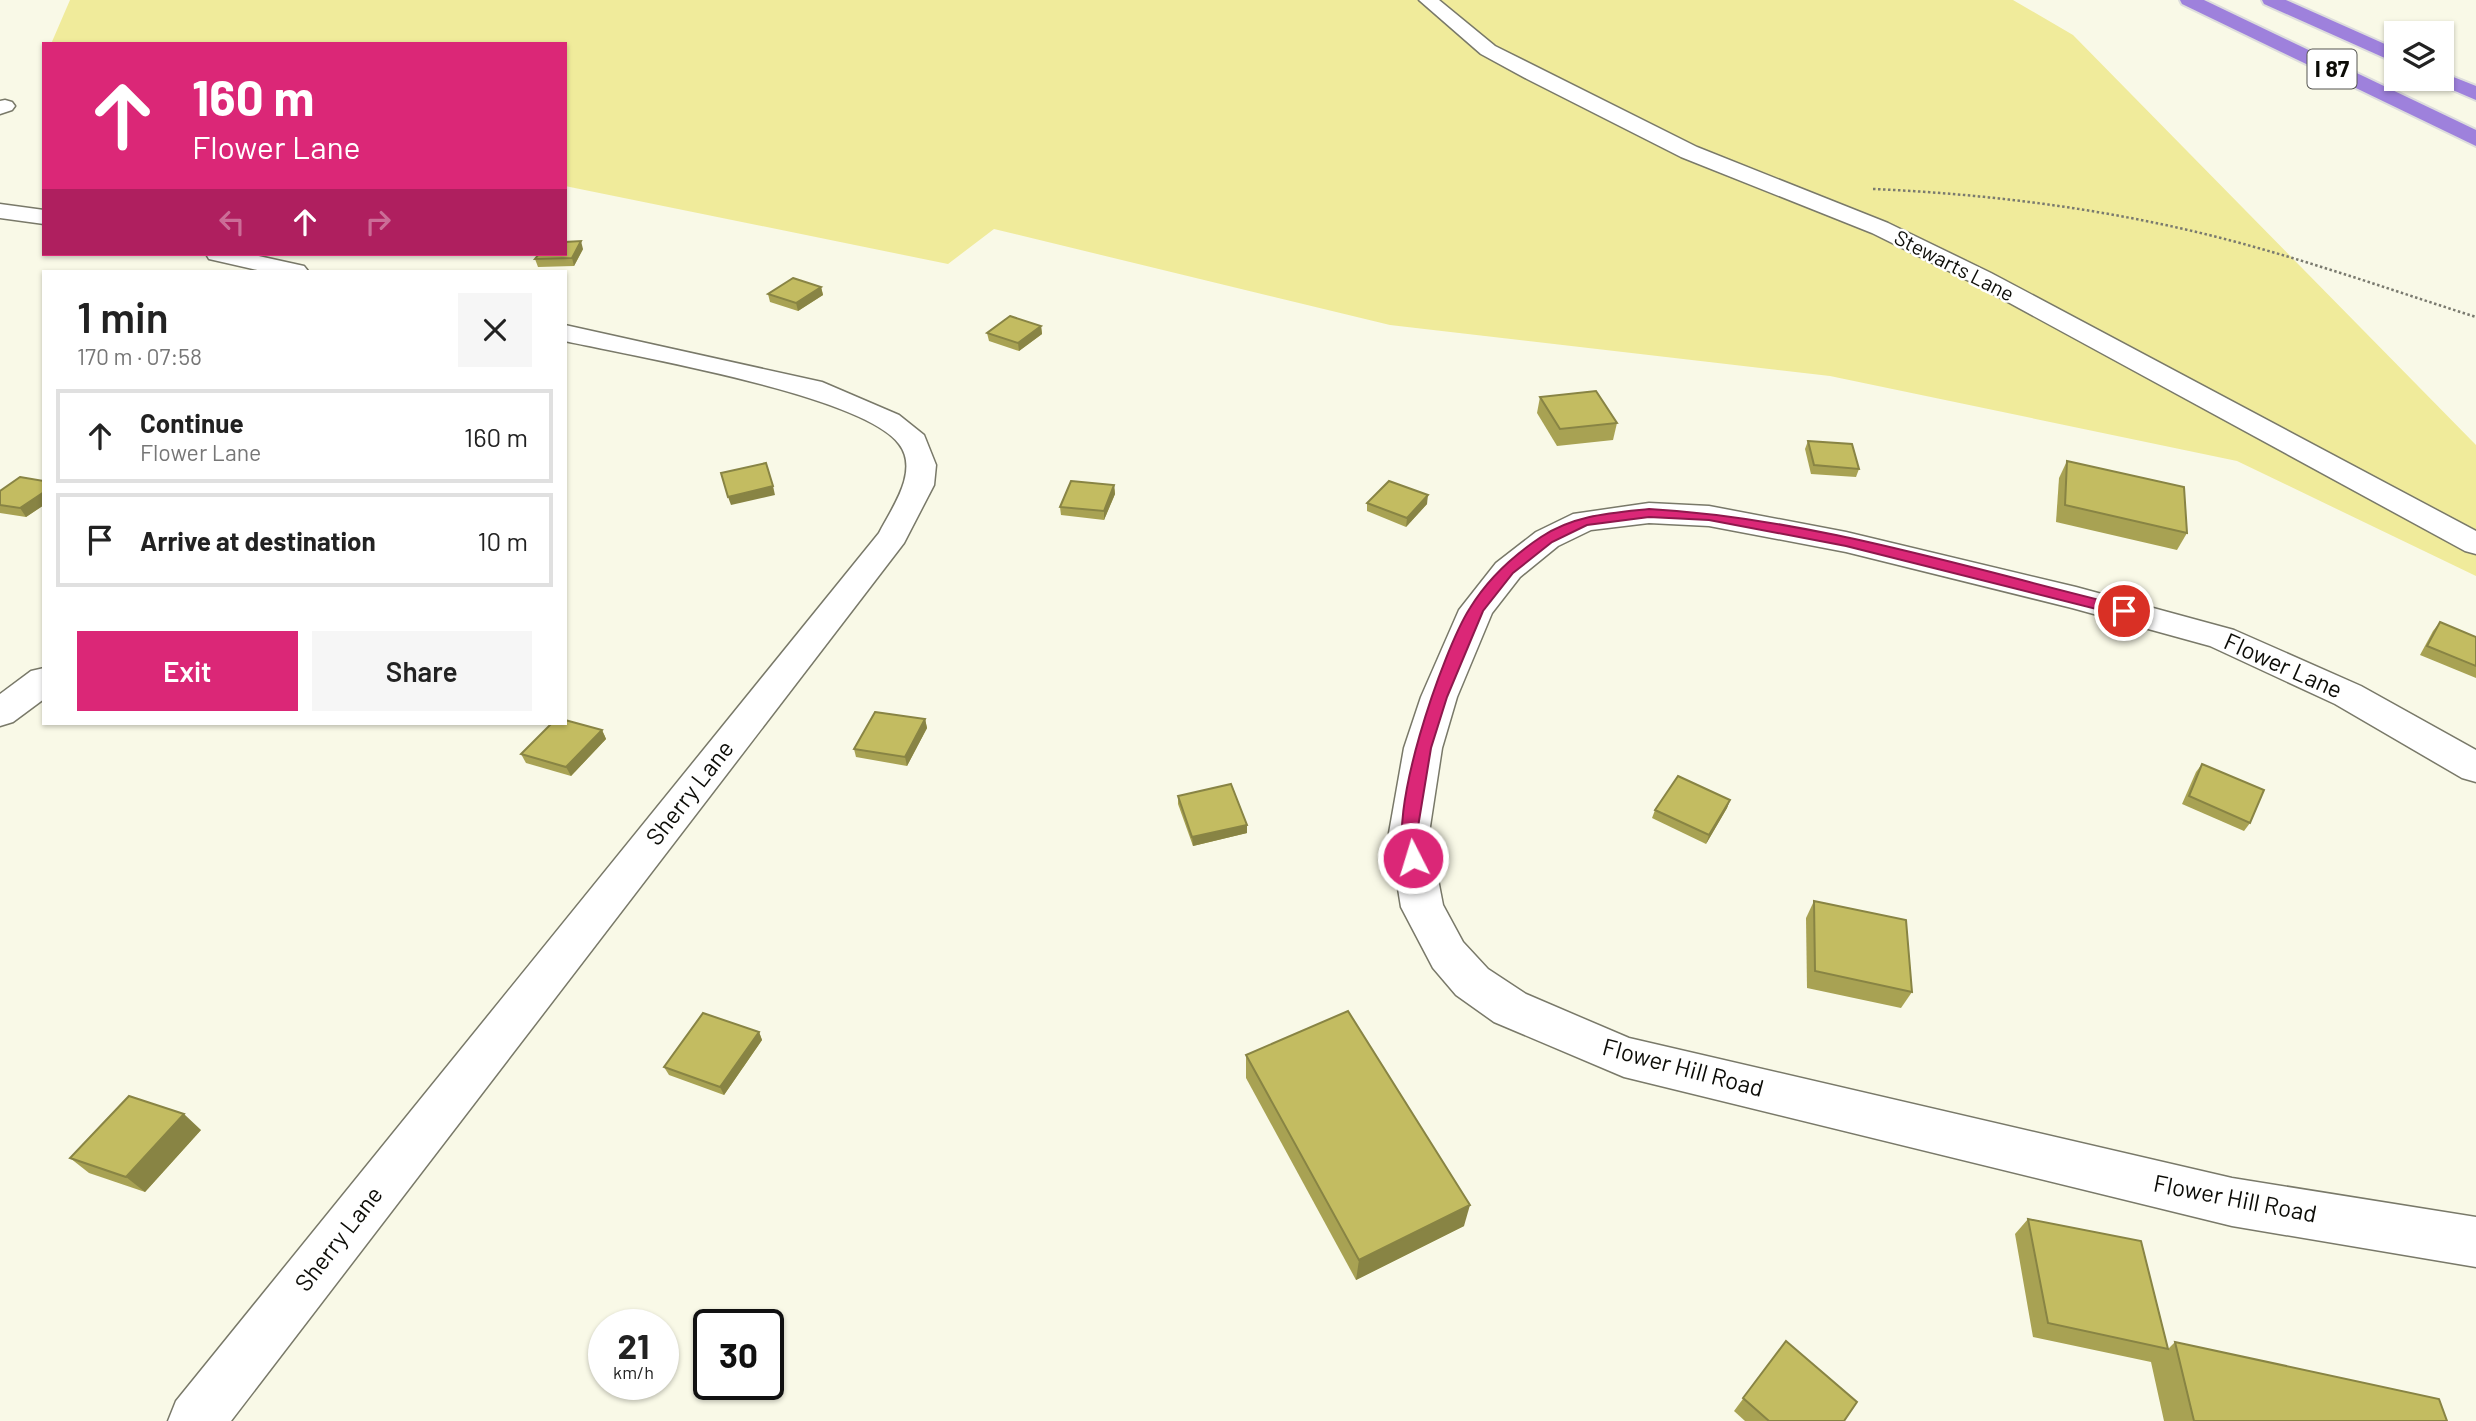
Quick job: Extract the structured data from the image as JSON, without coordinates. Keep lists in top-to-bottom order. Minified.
{"streets":{"highway":["I 87"],"street":["Stewarts Lane","Flower Lane","Sherry Lane","Flower Hill Road"]},"crossings":[["Flower Lane","Flower Hill Road"]],"page":{"turn":["160 m","Flower Lane"],"heading":["1 min","170 m · 07:58"],"list":[{"name":"Continue","note":"Flower Lane","value":"160 m"},{"name":"Arrive at destination","value":"10 m"}],"buttons":["Exit","Share"],"speed":"21 km/h","limit":"30"}}
